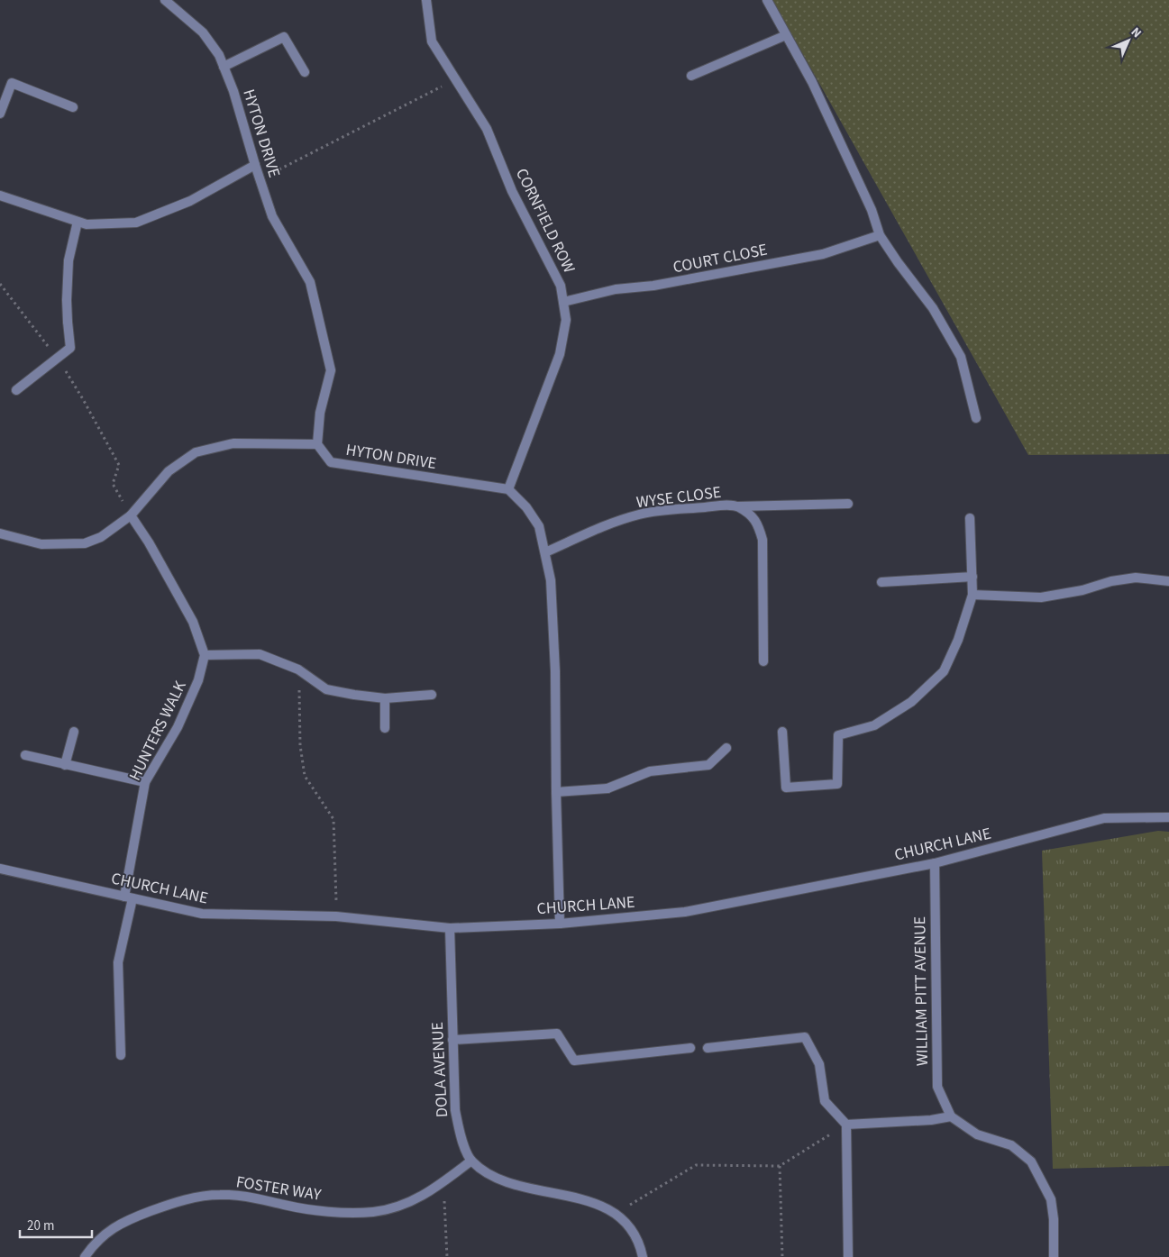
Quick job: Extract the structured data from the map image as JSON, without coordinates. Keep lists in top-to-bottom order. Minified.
{"streets":{"street":["HYTON DRIVE","CORNFIELD ROW","COURT CLOSE","WYSE CLOSE","HUNTERS WALK","CHURCH LANE","WILLIAM PITT AVENUE","DOLA AVENUE","FOSTER WAY"]},"crossings":[["HYTON DRIVE","CORNFIELD ROW"],["CORNFIELD ROW","COURT CLOSE"],["HUNTERS WALK","CHURCH LANE"],["CHURCH LANE","WILLIAM PITT AVENUE"],["CHURCH LANE","DOLA AVENUE"],["DOLA AVENUE","FOSTER WAY"]],"scale_bar":"20 m","north":"top right"}
